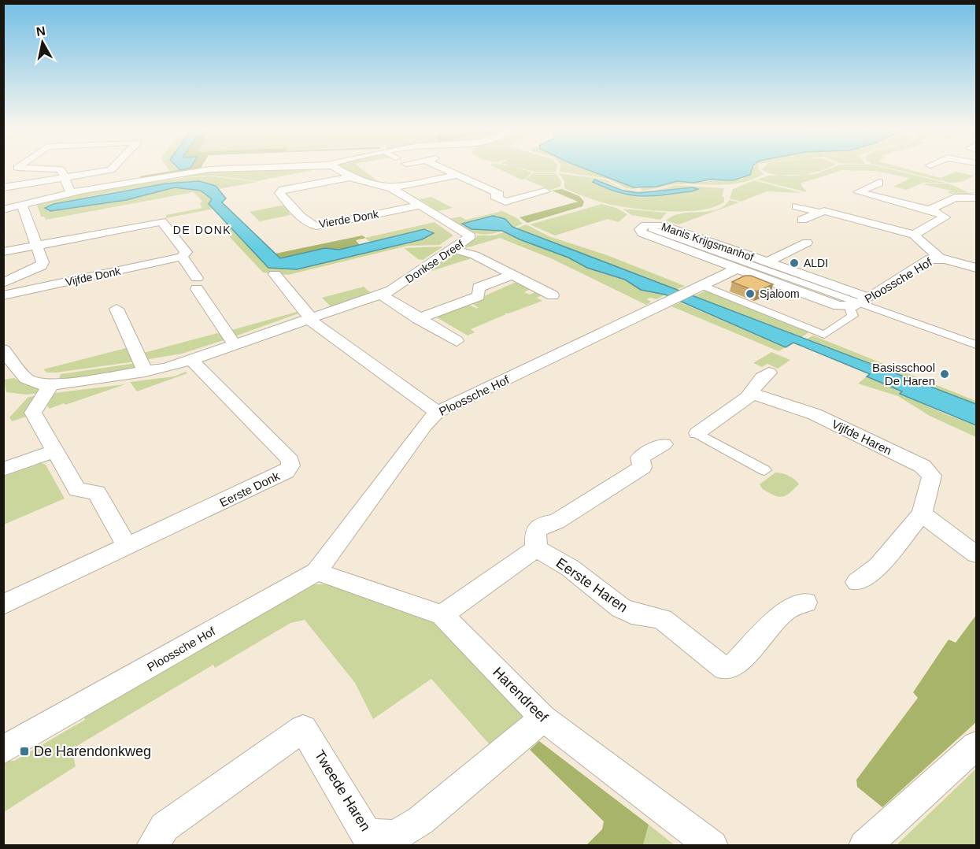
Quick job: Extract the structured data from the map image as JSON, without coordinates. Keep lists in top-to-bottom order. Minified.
{"streets":{"street":["Vierde Donk","Manis Krijgsmanhof","Donkse Dreef","Vijfde Donk","Ploossche Hof","Vijfde Haren","Eerste Donk","Eerste Haren","Harendreef","Tweede Haren"]},"crossings":[["Vierde Donk","Donkse Dreef"],["Manis Krijgsmanhof","Ploossche Hof"],["Donkse Dreef","Eerste Donk"],["Ploossche Hof","Harendreef"],["Harendreef","Tweede Haren"]],"districts":["DE DONK"],"places":{"other":["ALDI","Sjaloom","Basisschool De Haren"],"transit":["De Harendonkweg"]},"north":"top"}
